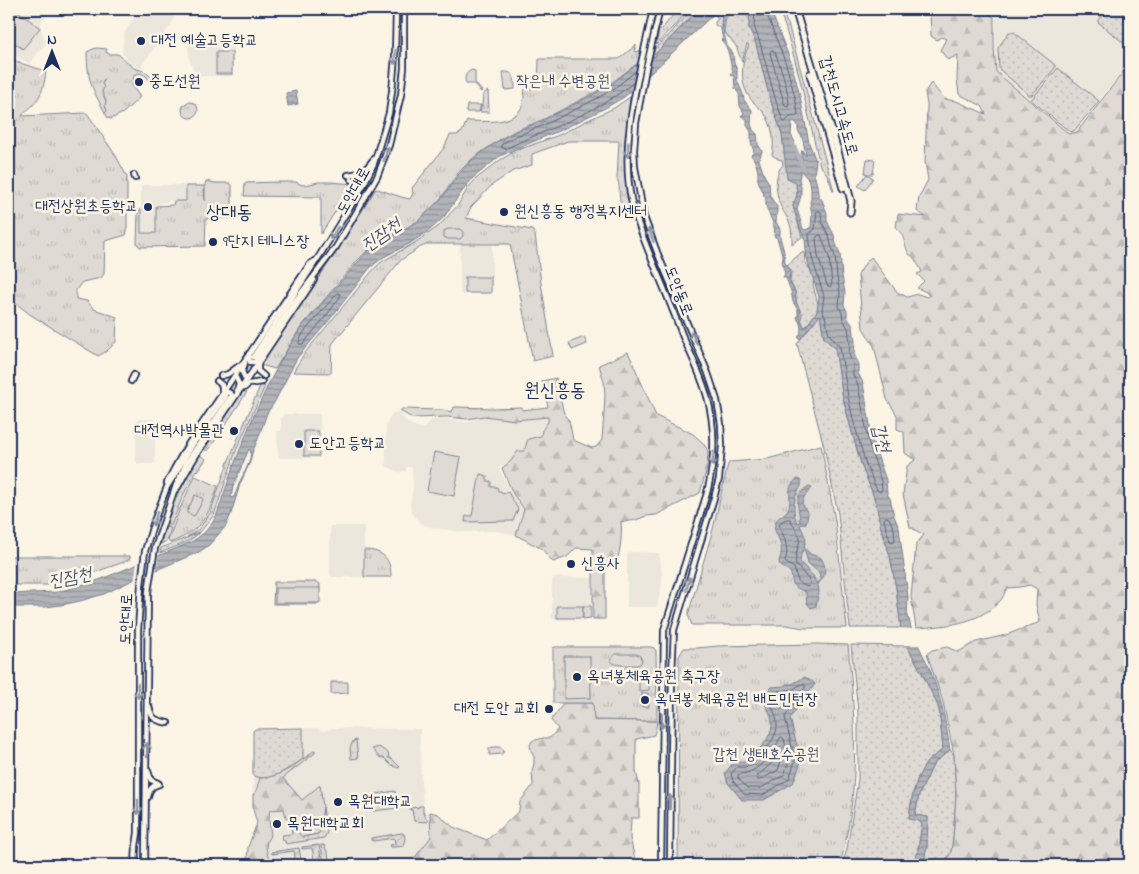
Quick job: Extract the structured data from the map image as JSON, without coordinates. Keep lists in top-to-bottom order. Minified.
{"streets":{"main road":["갑천도시고속도로","도안대로","도안동로"]},"districts":["상대동","원신흥동"],"water":["진잠천","갑천"],"parks":["작은내 수변공원","갑천 생태호수공원"],"places":["대전 예술고등학교","중도선원","대전상원초등학교","원신흥동 행정복지센터","9단지 테니스장","대전역사박물관","도안고등학교","신흥사","옥녀봉체육공원 축구장","옥녀봉 체육공원 배드민턴장","대전 도안 교회","목원대학교","목원대학교회"],"north":"top"}
